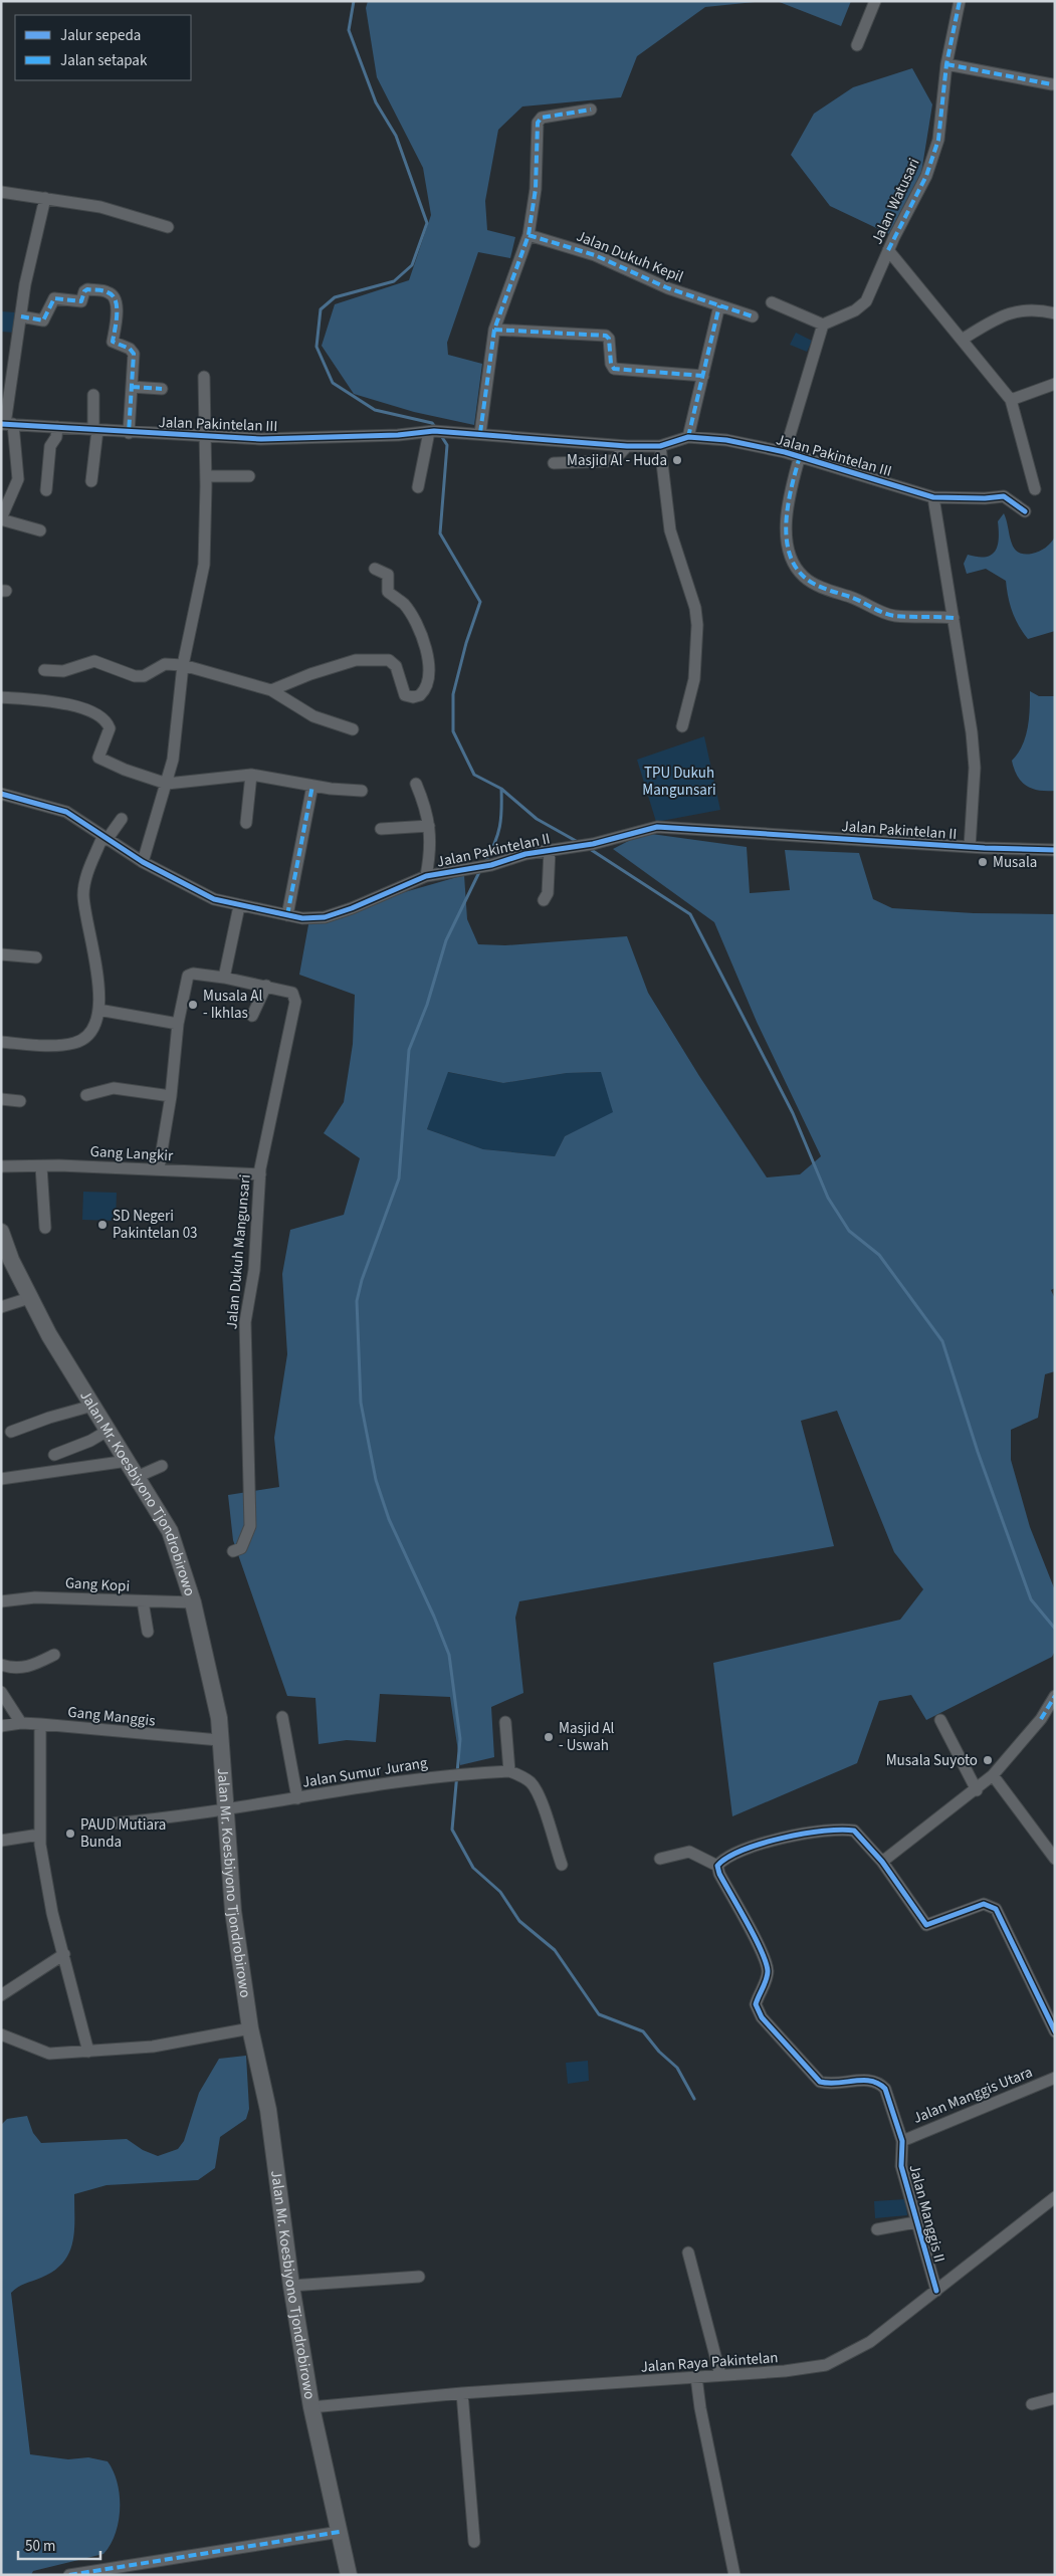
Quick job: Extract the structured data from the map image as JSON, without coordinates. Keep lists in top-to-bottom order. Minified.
{"streets":{"main road":["Jalan Mr. Koesbiyono Tjondrobirowo"],"street":["Jalan Watusari","Jalan Dukuh Kepil","Jalan Pakintelan III","Jalan Pakintelan II","Gang Langkir","Jalan Dukuh Mangunsari","Gang Kopi","Gang Manggis","Jalan Sumur Jurang","Jalan Manggis Utara","Jalan Manggis II","Jalan Raya Pakintelan"]},"crossings":[["Gang Langkir","Jalan Dukuh Mangunsari"],["Jalan Mr. Koesbiyono Tjondrobirowo","Gang Kopi"],["Jalan Mr. Koesbiyono Tjondrobirowo","Gang Manggis"],["Jalan Mr. Koesbiyono Tjondrobirowo","Jalan Sumur Jurang"],["Jalan Mr. Koesbiyono Tjondrobirowo","Jalan Raya Pakintelan"],["Jalan Manggis Utara","Jalan Manggis II"],["Jalan Manggis II","Jalan Raya Pakintelan"]],"parks":["TPU Dukuh Mangunsari"],"places":["Masjid Al - Huda","Musala","Musala Al - Ikhlas","SD Negeri Pakintelan 03","Masjid Al - Uswah","Musala Suyoto","PAUD Mutiara Bunda"],"legend":["Jalur sepeda","Jalan setapak"],"scale_bar":"50 m"}
